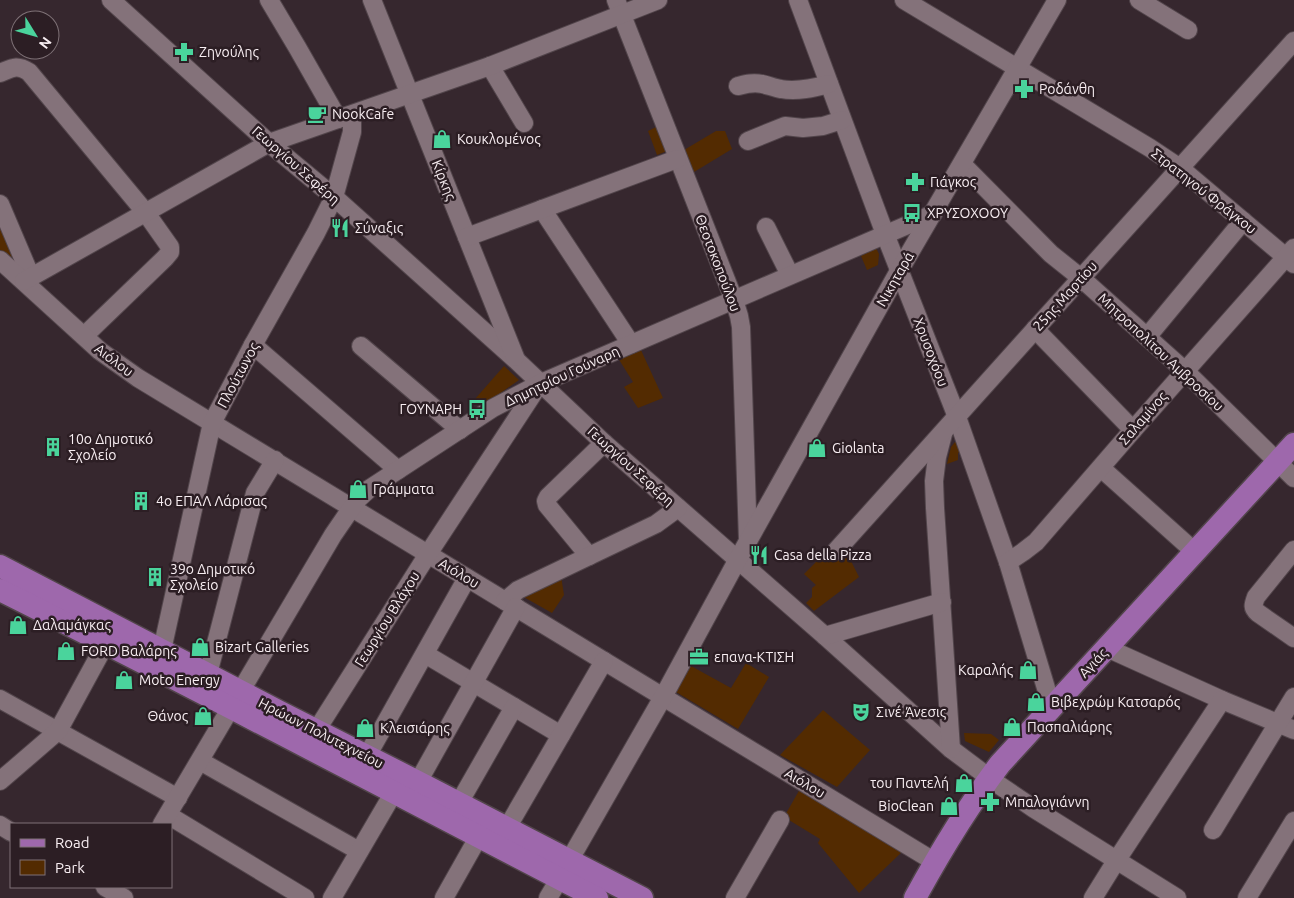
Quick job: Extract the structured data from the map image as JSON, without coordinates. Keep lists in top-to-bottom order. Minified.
{"streets":{"main road":["Αγιάς","Ηρώων Πολυτεχνείου"],"street":["Γεωργίου Σεφέρη","Κίρκης","Στρατηγού Φράγκου","Θεοτοκοπούλου","Νικηταρά","25ης Μαρτίου","Χρυσοχόου","Μητροπολίτου Αμβροσίου","Αιόλου","Πλούτωνος","Δημητρίου Γούναρη","Σαλαμίνος","Γεωργίου Βλάχου"]},"crossings":[["Γεωργίου Σεφέρη","Κίρκης"],["Γεωργίου Σεφέρη","Νικηταρά"],["Γεωργίου Σεφέρη","Πλούτωνος"],["Γεωργίου Σεφέρη","Δημητρίου Γούναρη"],["Γεωργίου Σεφέρη","Γεωργίου Βλάχου"],["Γεωργίου Σεφέρη","Αγιάς"],["Στρατηγού Φράγκου","Νικηταρά"],["Στρατηγού Φράγκου","25ης Μαρτίου"],["Στρατηγού Φράγκου","Σαλαμίνος"],["Θεοτοκοπούλου","Νικηταρά"],["Θεοτοκοπούλου","Δημητρίου Γούναρη"],["Νικηταρά","Χρυσοχόου"],["Νικηταρά","Μητροπολίτου Αμβροσίου"],["Νικηταρά","Αιόλου"],["Νικηταρά","Δημητρίου Γούναρη"],["Νικηταρά","Ηρώων Πολυτεχνείου"],["25ης Μαρτίου","Χρυσοχόου"],["25ης Μαρτίου","Μητροπολίτου Αμβροσίου"],["Χρυσοχόου","Δημητρίου Γούναρη"],["Χρυσοχόου","Σαλαμίνος"],["Χρυσοχόου","Αγιάς"],["Μητροπολίτου Αμβροσίου","Σαλαμίνος"],["Μητροπολίτου Αμβροσίου","Αγιάς"],["Αιόλου","Πλούτωνος"],["Αιόλου","Δημητρίου Γούναρη"],["Αιόλου","Γεωργίου Βλάχου"],["Αιόλου","Αγιάς"],["Πλούτωνος","Ηρώων Πολυτεχνείου"],["Δημητρίου Γούναρη","Γεωργίου Βλάχου"],["Δημητρίου Γούναρη","Ηρώων Πολυτεχνείου"],["Γεωργίου Βλάχου","Ηρώων Πολυτεχνείου"]],"places":{"pharmacy":["Ζηνούλης","Ροδάνθη","Γιάγκος","Μπαλογιάννη"],"cafe":["NookCafe"],"shop":["Κουκλομένος","Giolanta","Γράμματα","Δαλαμάγκας","Bizart Galleries","FORD Βαλάρης","Καραλής","Moto Energy","Βιβεχρώμ Κατσαρός","Θάνος","Πασπαλιάρης","Κλεισιάρης","του Παντελή","BioClean"],"bus stop":["ΧΡΥΣΟΧΟΟΥ","ΓΟΥΝΑΡΗ"],"restaurant":["Σύναξις","Casa della Pizza"],"building":["10ο Δημοτικό Σχολείο","4ο ΕΠΑΛ Λάρισας","39ο Δημοτικό Σχολείο"],"office":["επανα-ΚΤΙΣΗ"],"theatre":["Σινέ Άνεσις"]},"legend":["Road","Park"],"north":"bottom right"}
